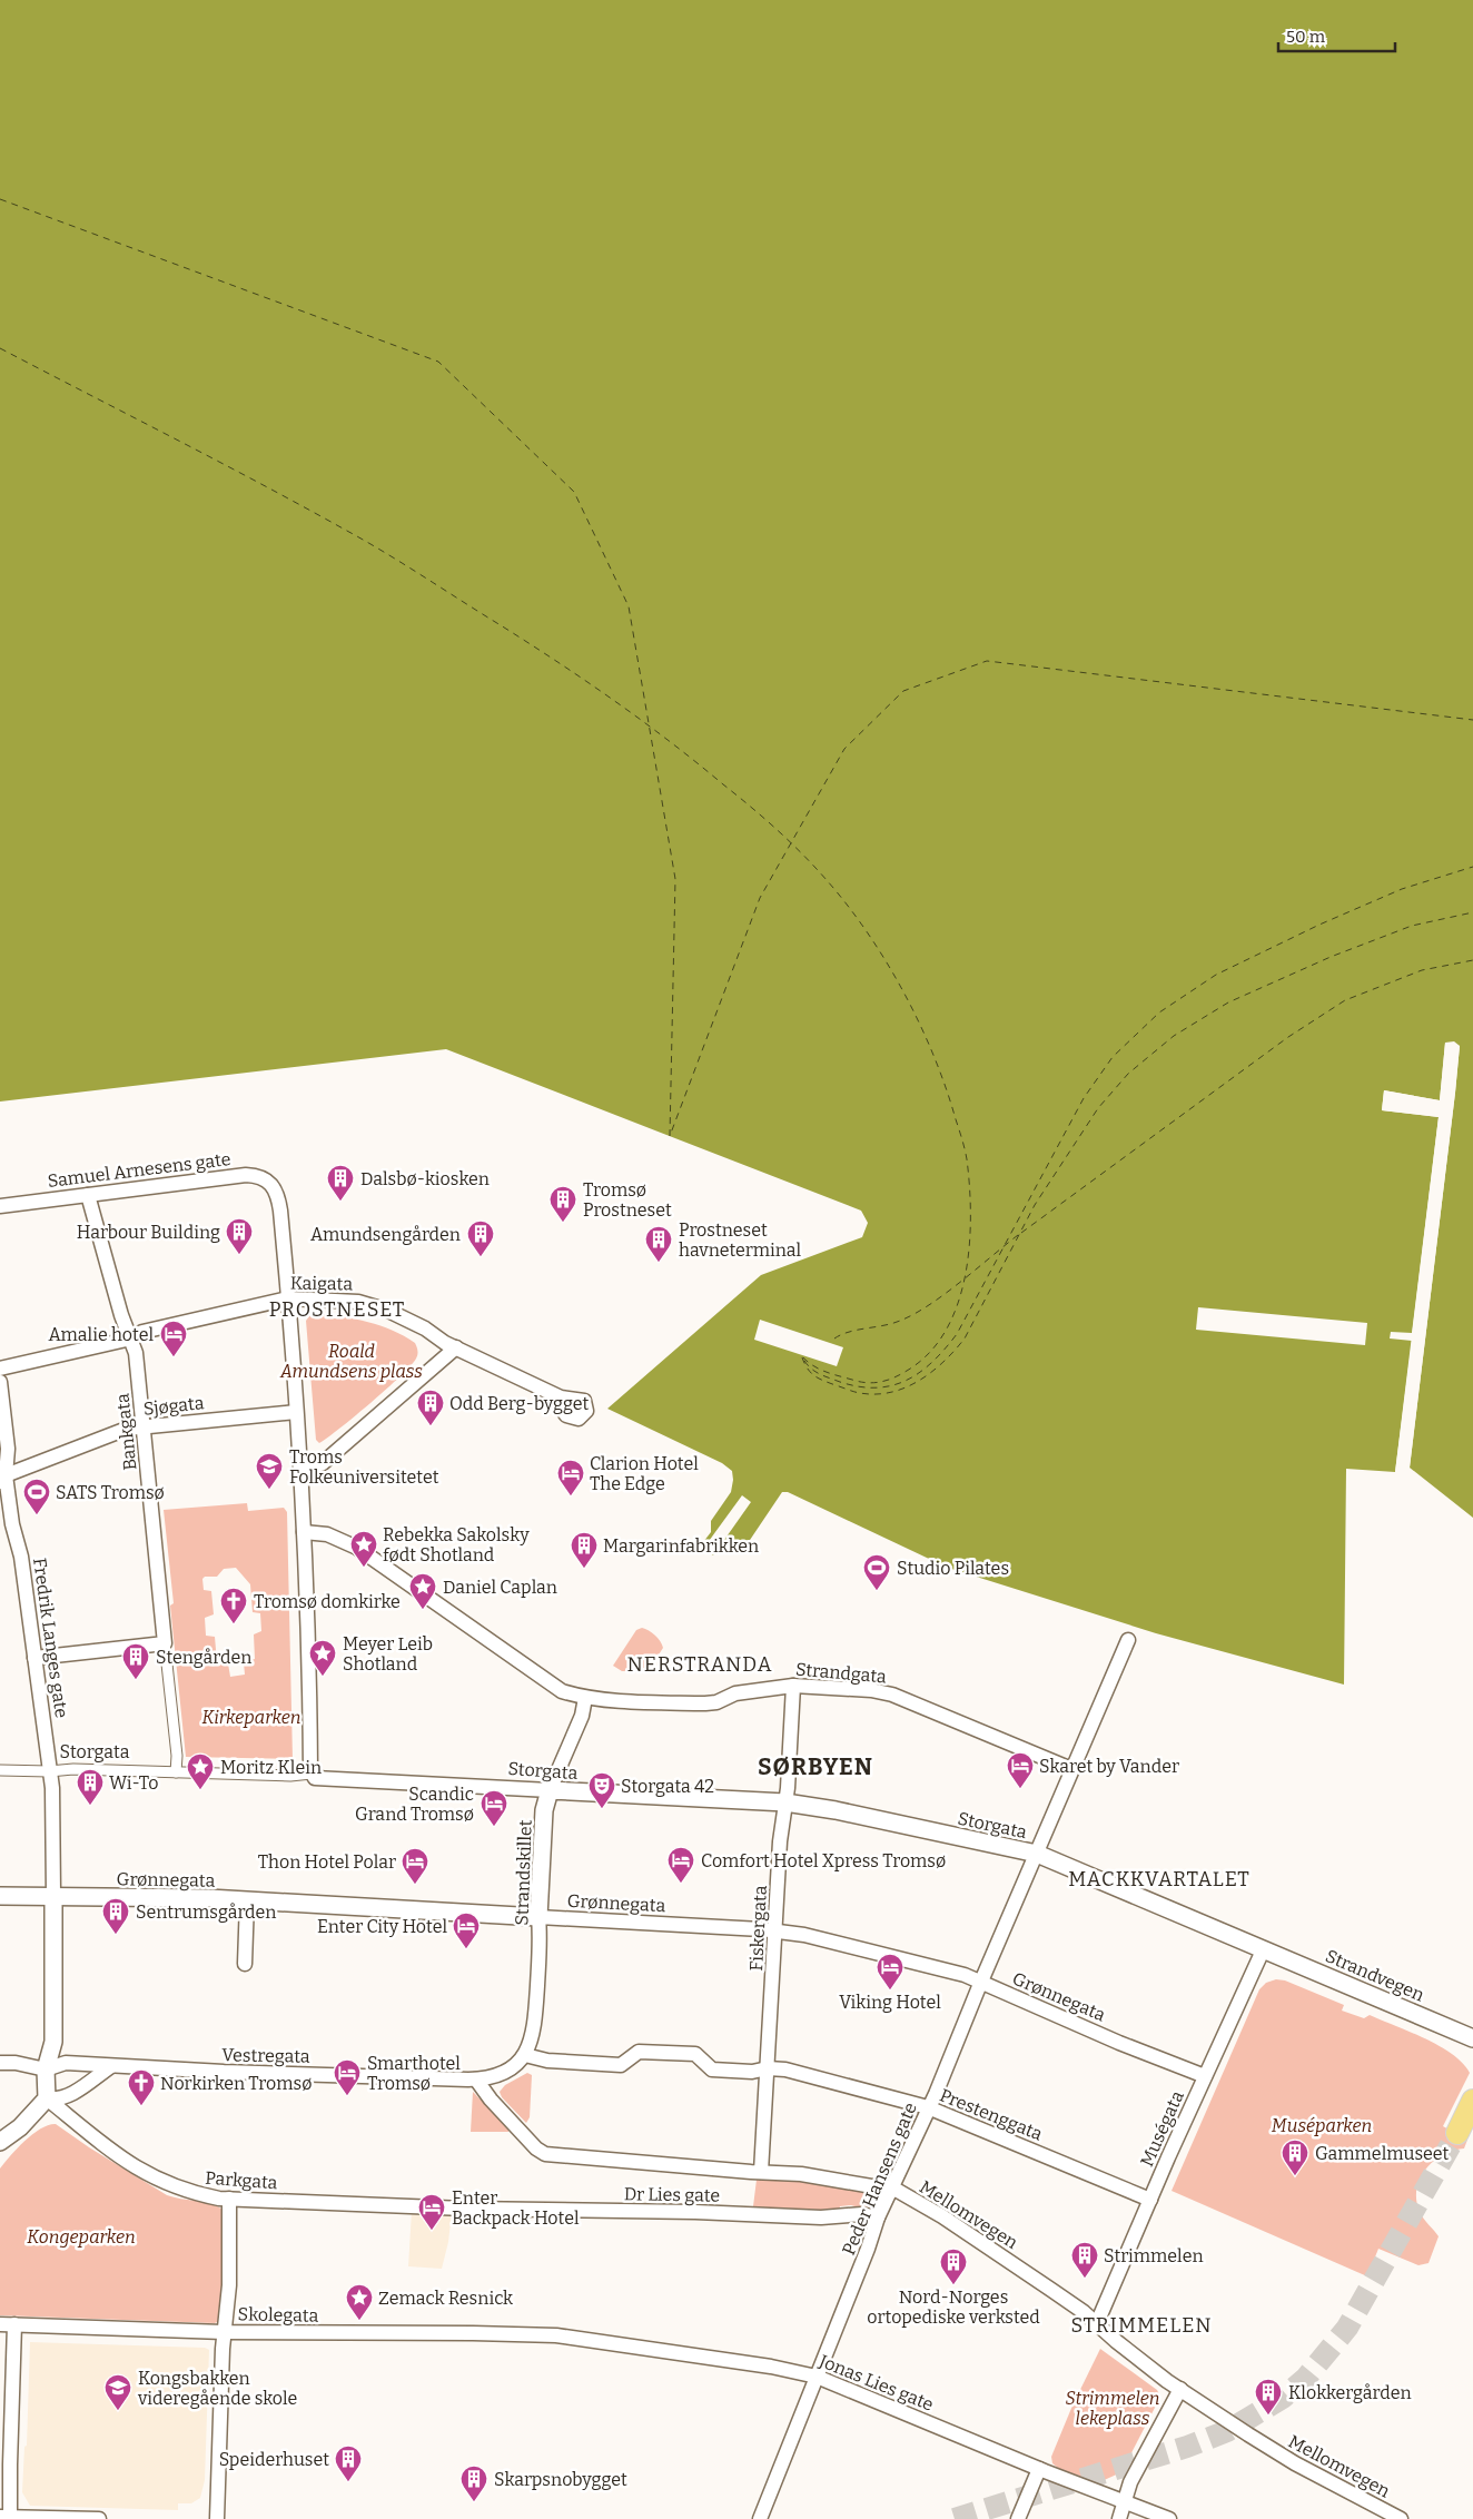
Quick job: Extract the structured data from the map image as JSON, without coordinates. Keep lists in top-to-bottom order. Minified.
{"streets":{"street":["Samuel Arnesens gate","Kaigata","Sjøgata","Bankgata","Fredrik Langes gate","Strandgata","Storgata","Strandskillet","Grønnegata","Fiskergata","Strandvegen","Vestregata","Prestenggata","Muségata","Peder Hansens gate","Parkgata","Dr Lies gate","Mellomvegen","Skolegata","Jonas Lies gate"]},"crossings":[["Samuel Arnesens gate","Kaigata"],["Samuel Arnesens gate","Bankgata"],["Kaigata","Bankgata"],["Sjøgata","Bankgata"],["Sjøgata","Fredrik Langes gate"],["Bankgata","Storgata"],["Fredrik Langes gate","Storgata"],["Fredrik Langes gate","Grønnegata"],["Fredrik Langes gate","Vestregata"],["Fredrik Langes gate","Parkgata"],["Strandgata","Strandskillet"],["Strandgata","Fiskergata"],["Strandgata","Peder Hansens gate"],["Storgata","Strandskillet"],["Storgata","Fiskergata"],["Storgata","Strandvegen"],["Storgata","Muségata"],["Storgata","Peder Hansens gate"],["Strandskillet","Grønnegata"],["Strandskillet","Vestregata"],["Strandskillet","Prestenggata"],["Grønnegata","Fiskergata"],["Grønnegata","Muségata"],["Grønnegata","Peder Hansens gate"],["Fiskergata","Prestenggata"],["Fiskergata","Mellomvegen"],["Strandvegen","Muségata"],["Vestregata","Prestenggata"],["Vestregata","Mellomvegen"],["Prestenggata","Muségata"],["Prestenggata","Peder Hansens gate"],["Muségata","Mellomvegen"],["Peder Hansens gate","Dr Lies gate"],["Peder Hansens gate","Mellomvegen"],["Peder Hansens gate","Jonas Lies gate"],["Parkgata","Dr Lies gate"],["Skolegata","Jonas Lies gate"]],"districts":["PROSTNESET","NERSTRANDA","SØRBYEN","MACKKVARTALET","STRIMMELEN"],"parks":["Roald Amundsens plass","Kirkeparken","Muséparken","Kongeparken","Strimmelen lekeplass"],"places":{"building":["Dalsbø-kiosken","Tromsø Prostneset","Harbour Building","Amundsengården","Prostneset havneterminal","Odd Berg-bygget","Margarinfabrikken","Stengården","Wi-To","Sentrumsgården","Gammelmuseet","Strimmelen","Nord-Norges ortopediske verksted","Klokkergården","Speiderhuset","Skarpsnobygget"],"hotel":["Amalie hotel","Clarion Hotel The Edge","Skaret by Vander","Scandic Grand Tromsø","Comfort Hotel Xpress Tromsø","Thon Hotel Polar","Enter City Hotel","Viking Hotel","Smarthotel Tromsø","Enter Backpack Hotel"],"school or university":["Troms Folkeuniversitetet","Kongsbakken videregående skole"],"sports":["SATS Tromsø","Studio Pilates"],"place":["Rebekka Sakolsky født Shotland","Daniel Caplan","Meyer Leib Shotland","Moritz Klein","Zemack Resnick"],"church":["Tromsø domkirke","Norkirken Tromsø"],"theatre":["Storgata 42"]},"scale_bar":"50 m"}
